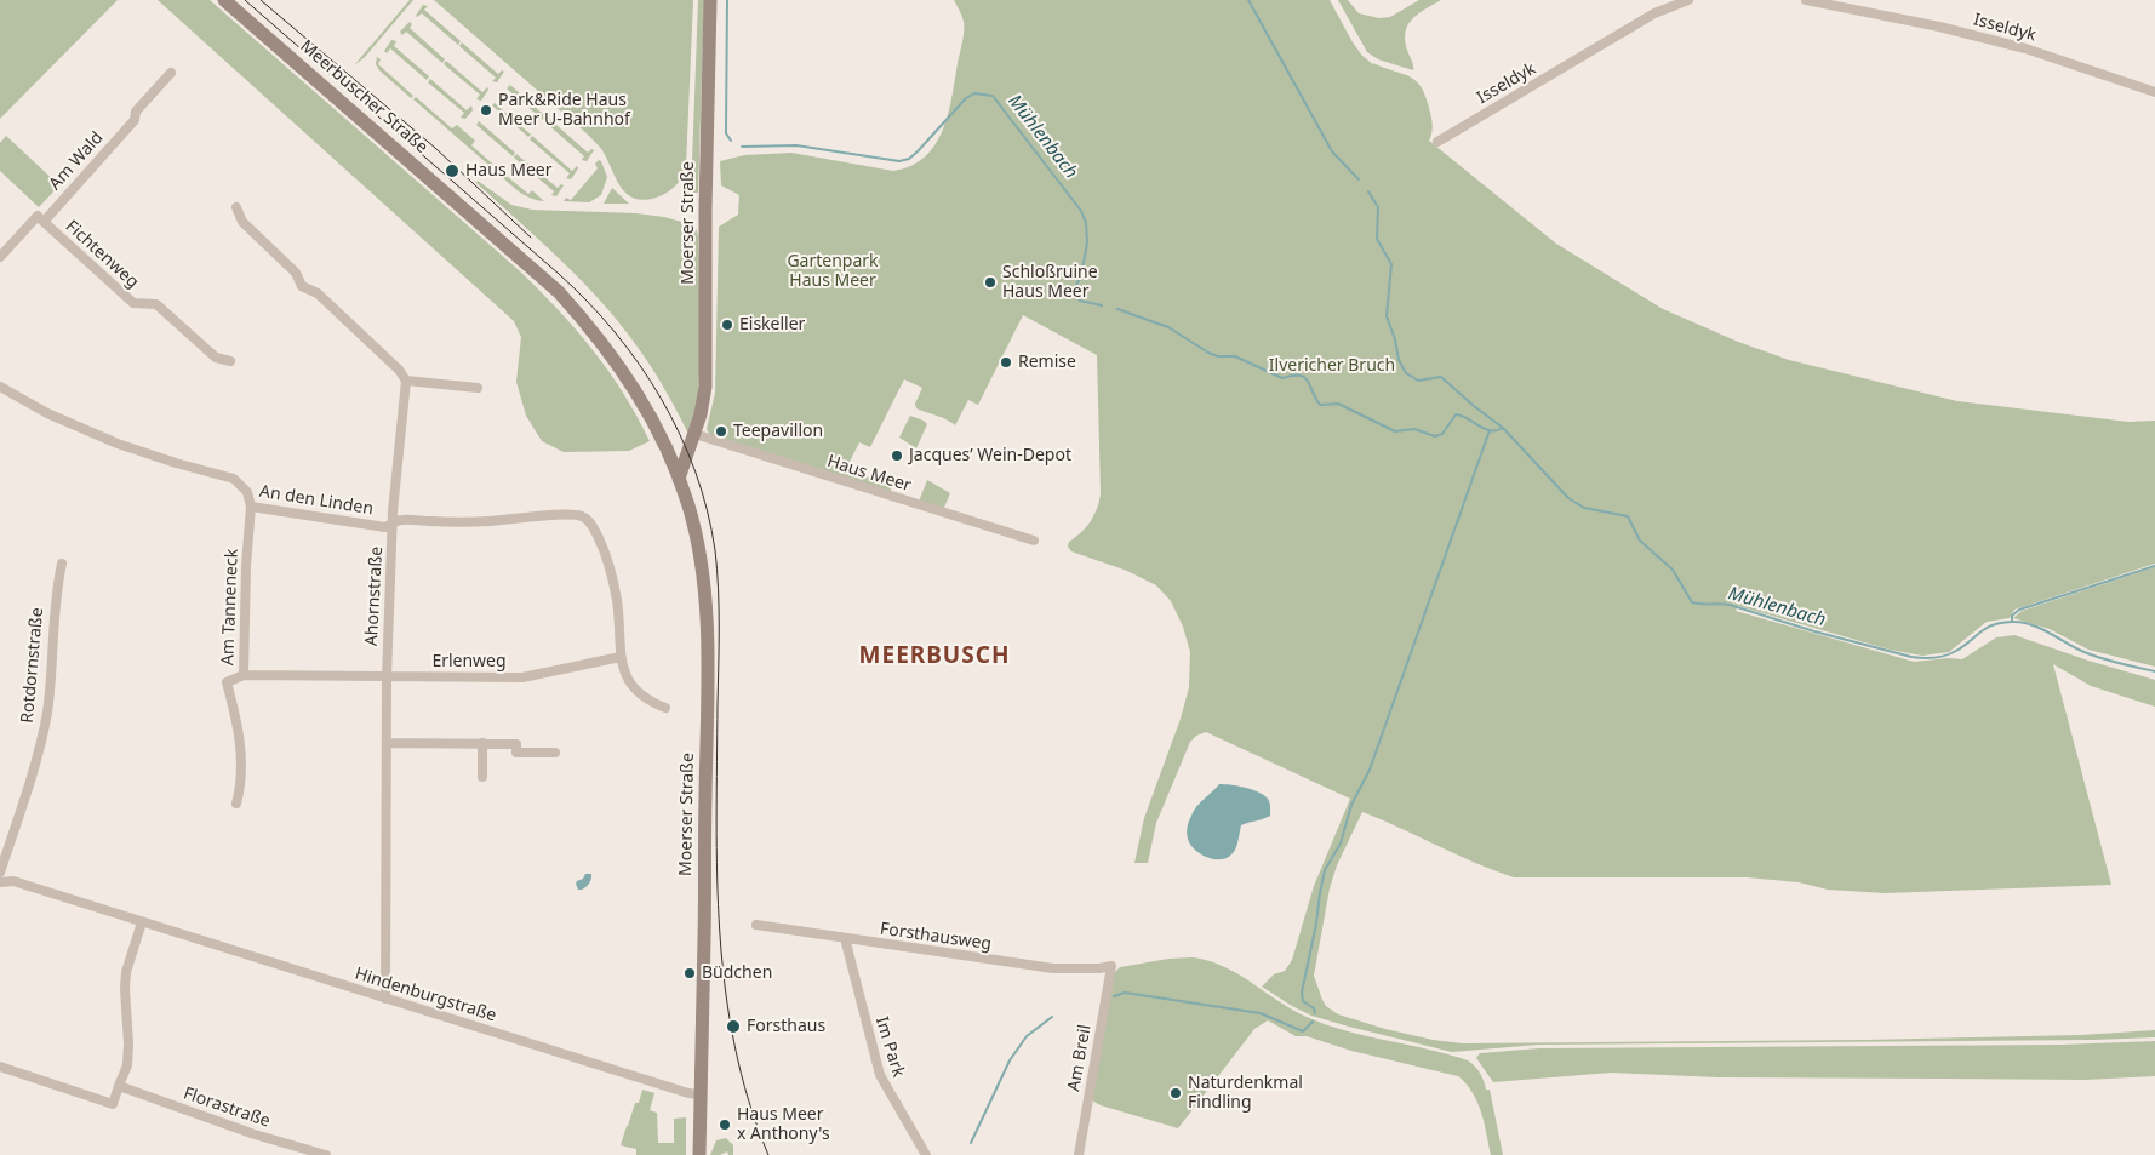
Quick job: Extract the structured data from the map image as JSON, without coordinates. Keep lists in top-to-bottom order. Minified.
{"streets":{"main road":["Meerbuscher Straße","Moerser Straße"],"street":["Isseldyk","Am Wald","Fichtenweg","Haus Meer","An den Linden","Ahornstraße","Am Tanneneck","Erlenweg","Rotdornstraße","Forsthausweg","Hindenburgstraße","Im Park","Am Breil","Florastraße"]},"crossings":[["Meerbuscher Straße","Moerser Straße"],["Am Wald","Fichtenweg"],["Moerser Straße","Haus Meer"],["Moerser Straße","Hindenburgstraße"],["An den Linden","Ahornstraße"],["An den Linden","Am Tanneneck"],["An den Linden","Erlenweg"],["Ahornstraße","Erlenweg"],["Ahornstraße","Hindenburgstraße"],["Am Tanneneck","Erlenweg"],["Forsthausweg","Im Park"],["Forsthausweg","Am Breil"]],"districts":["MEERBUSCH"],"water":["Mühlenbach"],"parks":["Gartenpark Haus Meer","Ilvericher Bruch"],"places":["Park&Ride Haus Meer U-Bahnhof","Haus Meer","Schloßruine Haus Meer","Eiskeller","Remise","Teepavillon","Jacques’ Wein-Depot","Büdchen","Forsthaus","Naturdenkmal Findling","Haus Meer x Anthony's"]}
